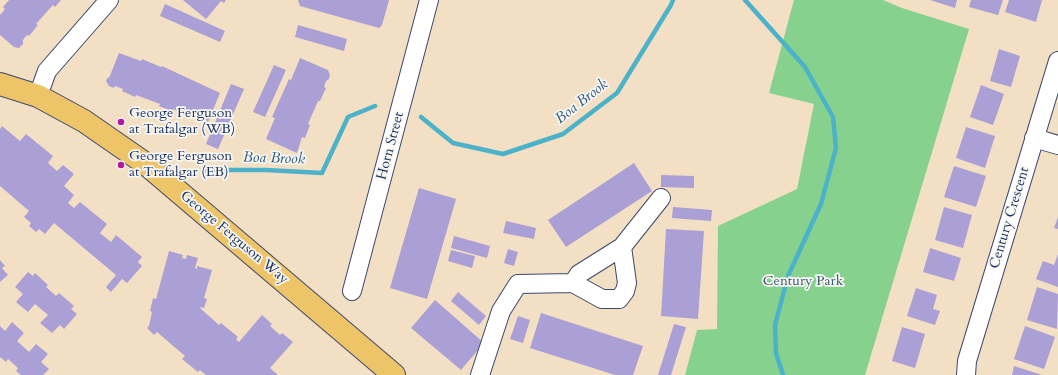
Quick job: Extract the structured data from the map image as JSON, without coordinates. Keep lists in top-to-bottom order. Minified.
{"streets":{"main road":["George Ferguson Way"],"street":["Horn Street","Century Crescent"]},"water":["Boa Brook"],"parks":["Century Park"],"places":["George Ferguson at Trafalgar (WB)","George Ferguson at Trafalgar (EB)"]}
